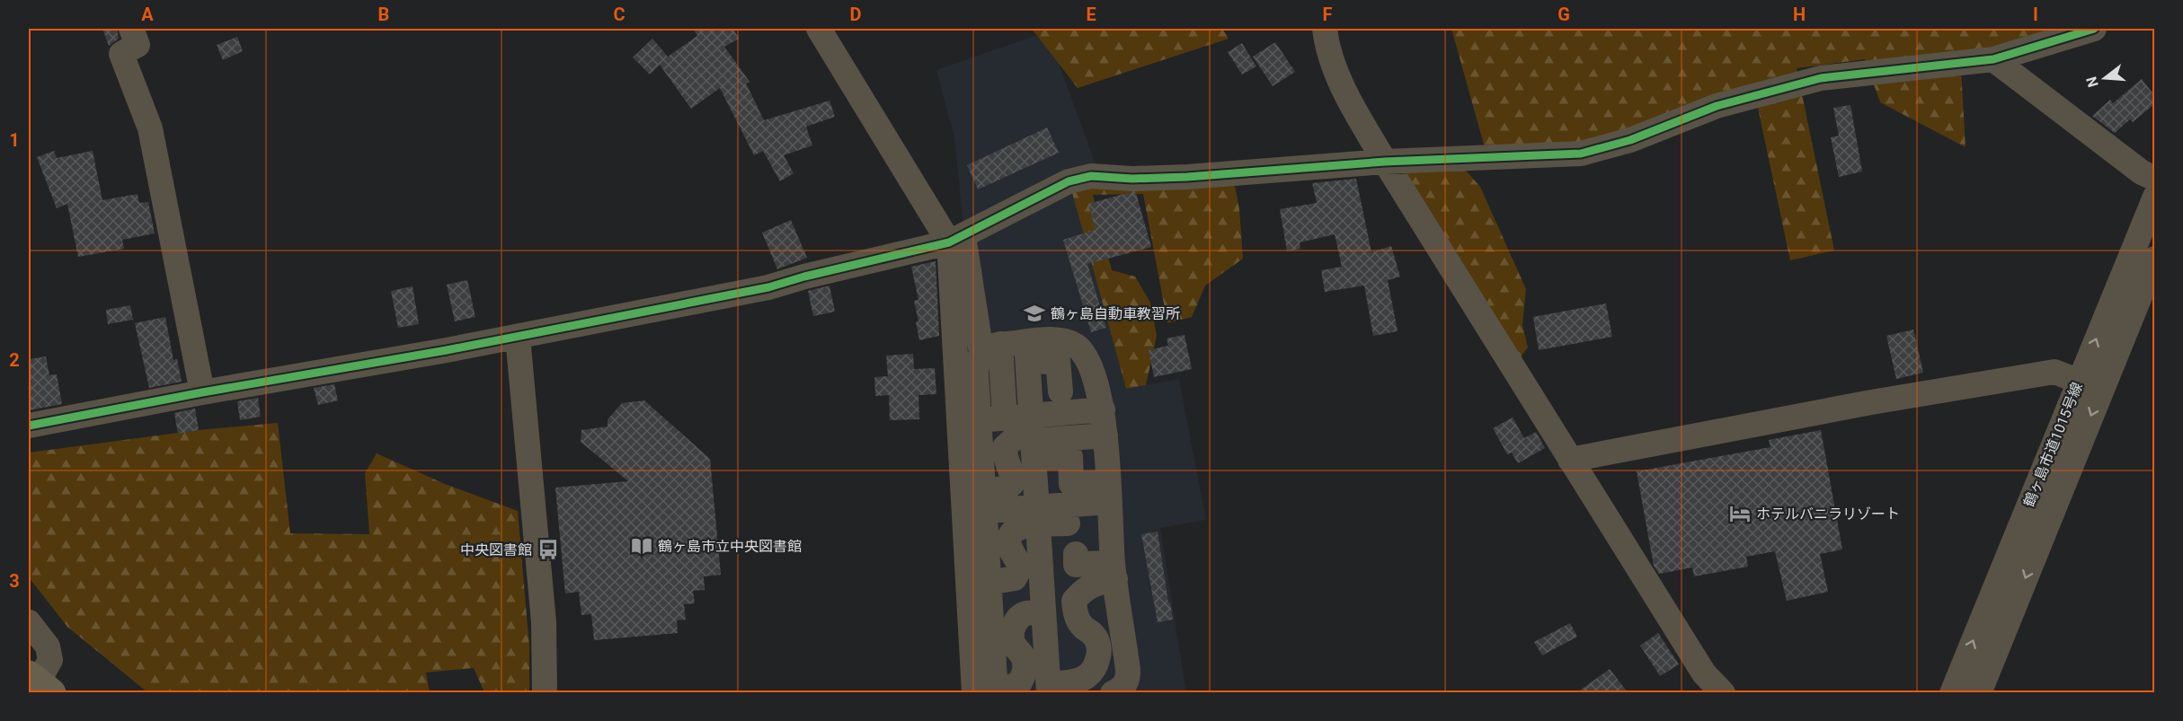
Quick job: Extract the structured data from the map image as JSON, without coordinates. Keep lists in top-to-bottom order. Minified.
{"streets":{"street":["鶴ヶ島市道1015号線"]},"places":{"school or university":["鶴ヶ島自動車教習所"],"hotel":["ホテルバニラリゾート"],"library":["鶴ヶ島市立中央図書館"],"bus stop":["中央図書館"]},"north":"left","grid":{"columns":["A","B","C","D","E","F","G","H","I"],"rows":["1","2","3"]}}
